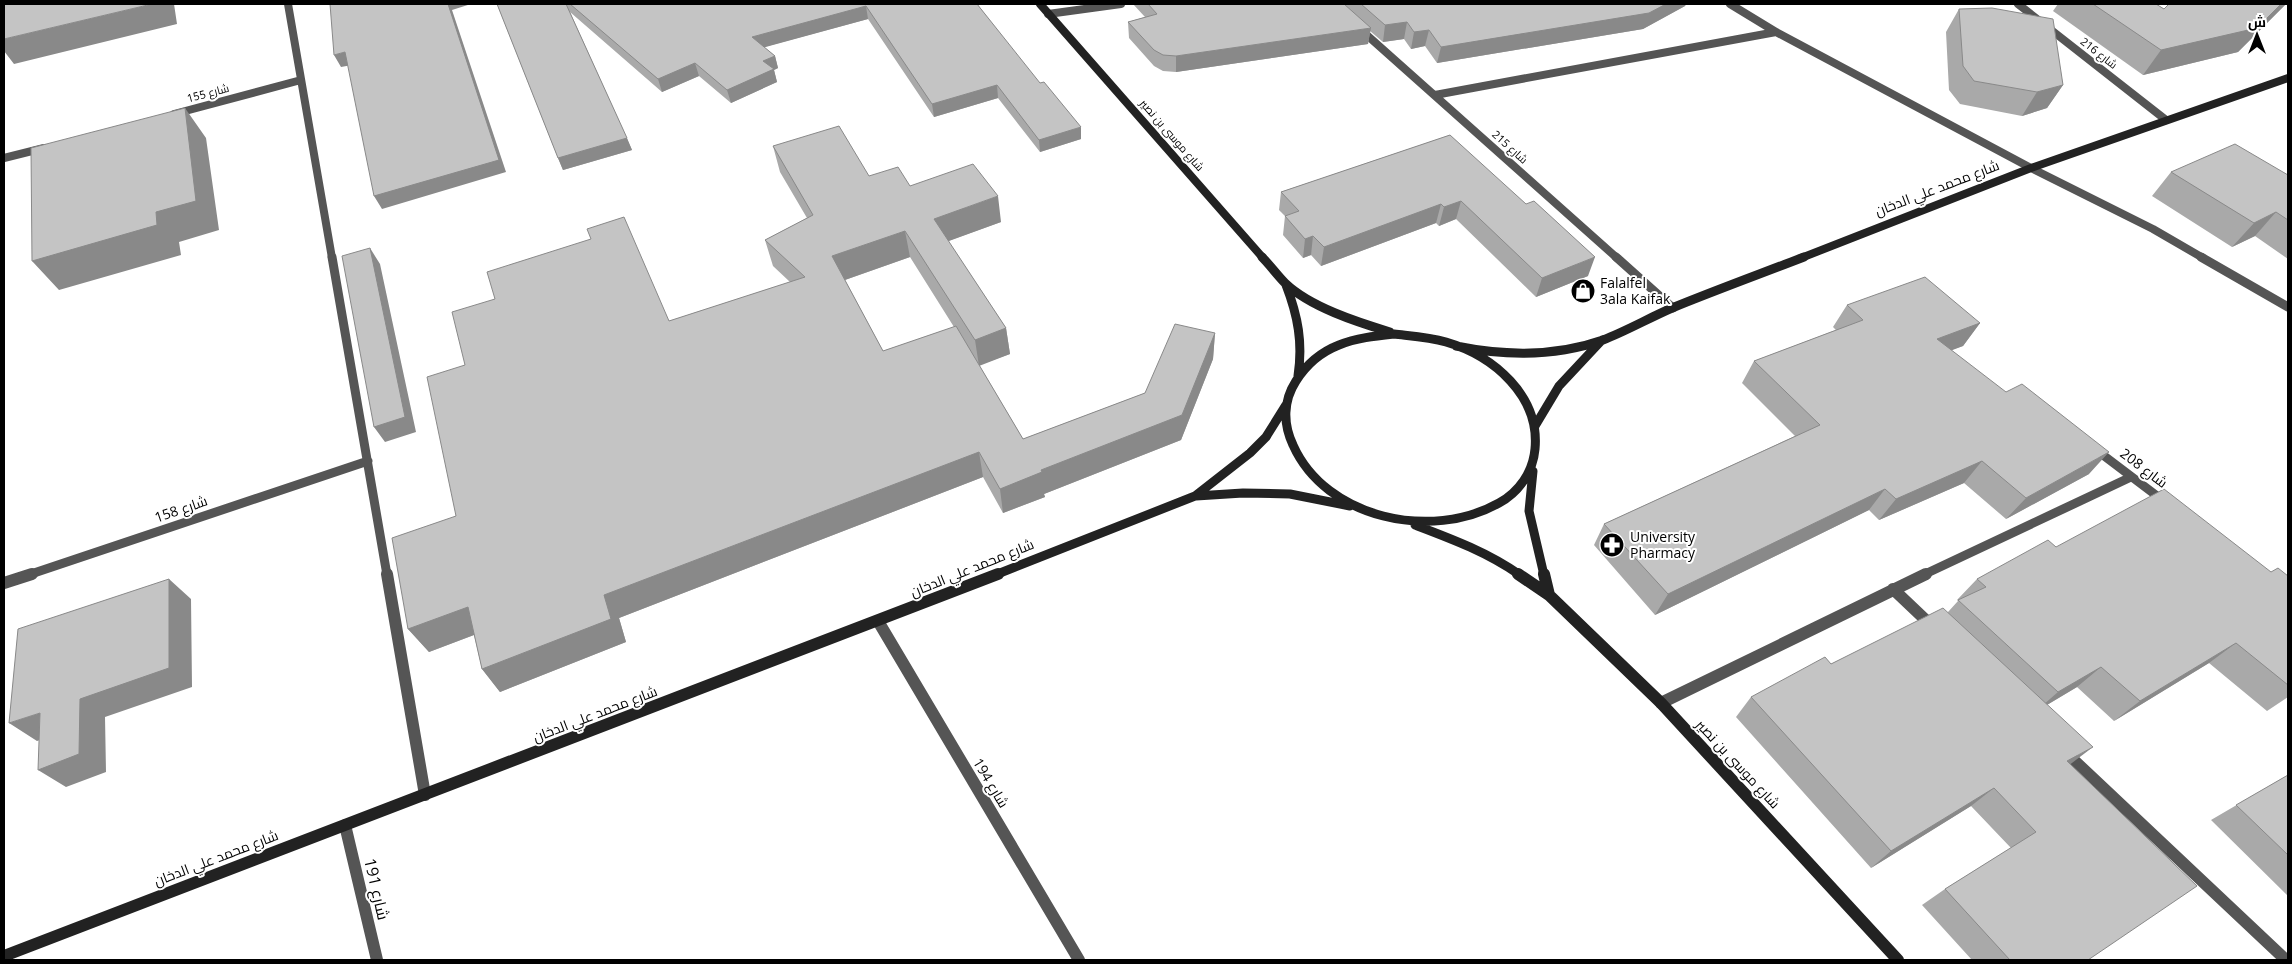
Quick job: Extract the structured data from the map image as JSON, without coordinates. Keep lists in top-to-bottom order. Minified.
{"streets":{"street":["شارع 216","شارع 155","شارع موسى بن نصير","شارع 215","شارع محمد علي الدخان","شارع 208","شارع 158","شارع 194","شارع 191"]},"crossings":[["شارع 216","شارع محمد علي الدخان"],["شارع موسى بن نصير","شارع محمد علي الدخان"],["شارع 215","شارع محمد علي الدخان"],["شارع محمد علي الدخان","شارع 194"],["شارع محمد علي الدخان","شارع 191"]],"places":{"shop":["Falalfel 3ala Kaifak"],"pharmacy":["University Pharmacy"]},"north":"top"}
